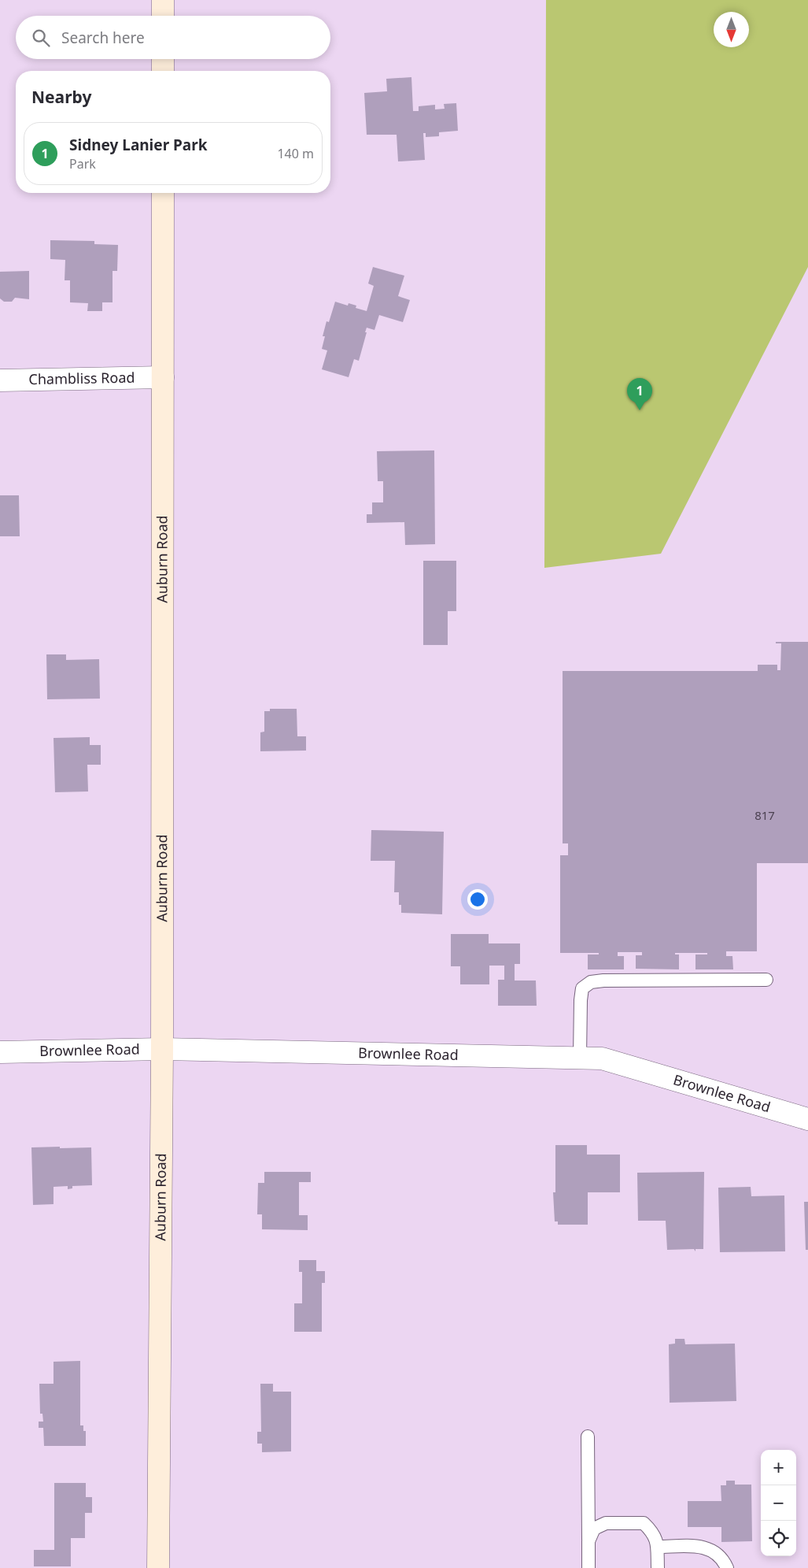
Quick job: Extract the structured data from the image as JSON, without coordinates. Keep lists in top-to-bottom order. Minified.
{"streets":{"street":["Chambliss Road","Auburn Road","Brownlee Road"]},"crossings":[["Chambliss Road","Auburn Road"],["Auburn Road","Brownlee Road"]],"house_numbers":["817"],"north":"bottom","page":{"search":"Search here","heading":"Nearby","list":[{"mark":"1","name":"Sidney Lanier Park","note":"Park","value":"140 m"}],"pins":"1","map_buttons":["+","−"]}}
